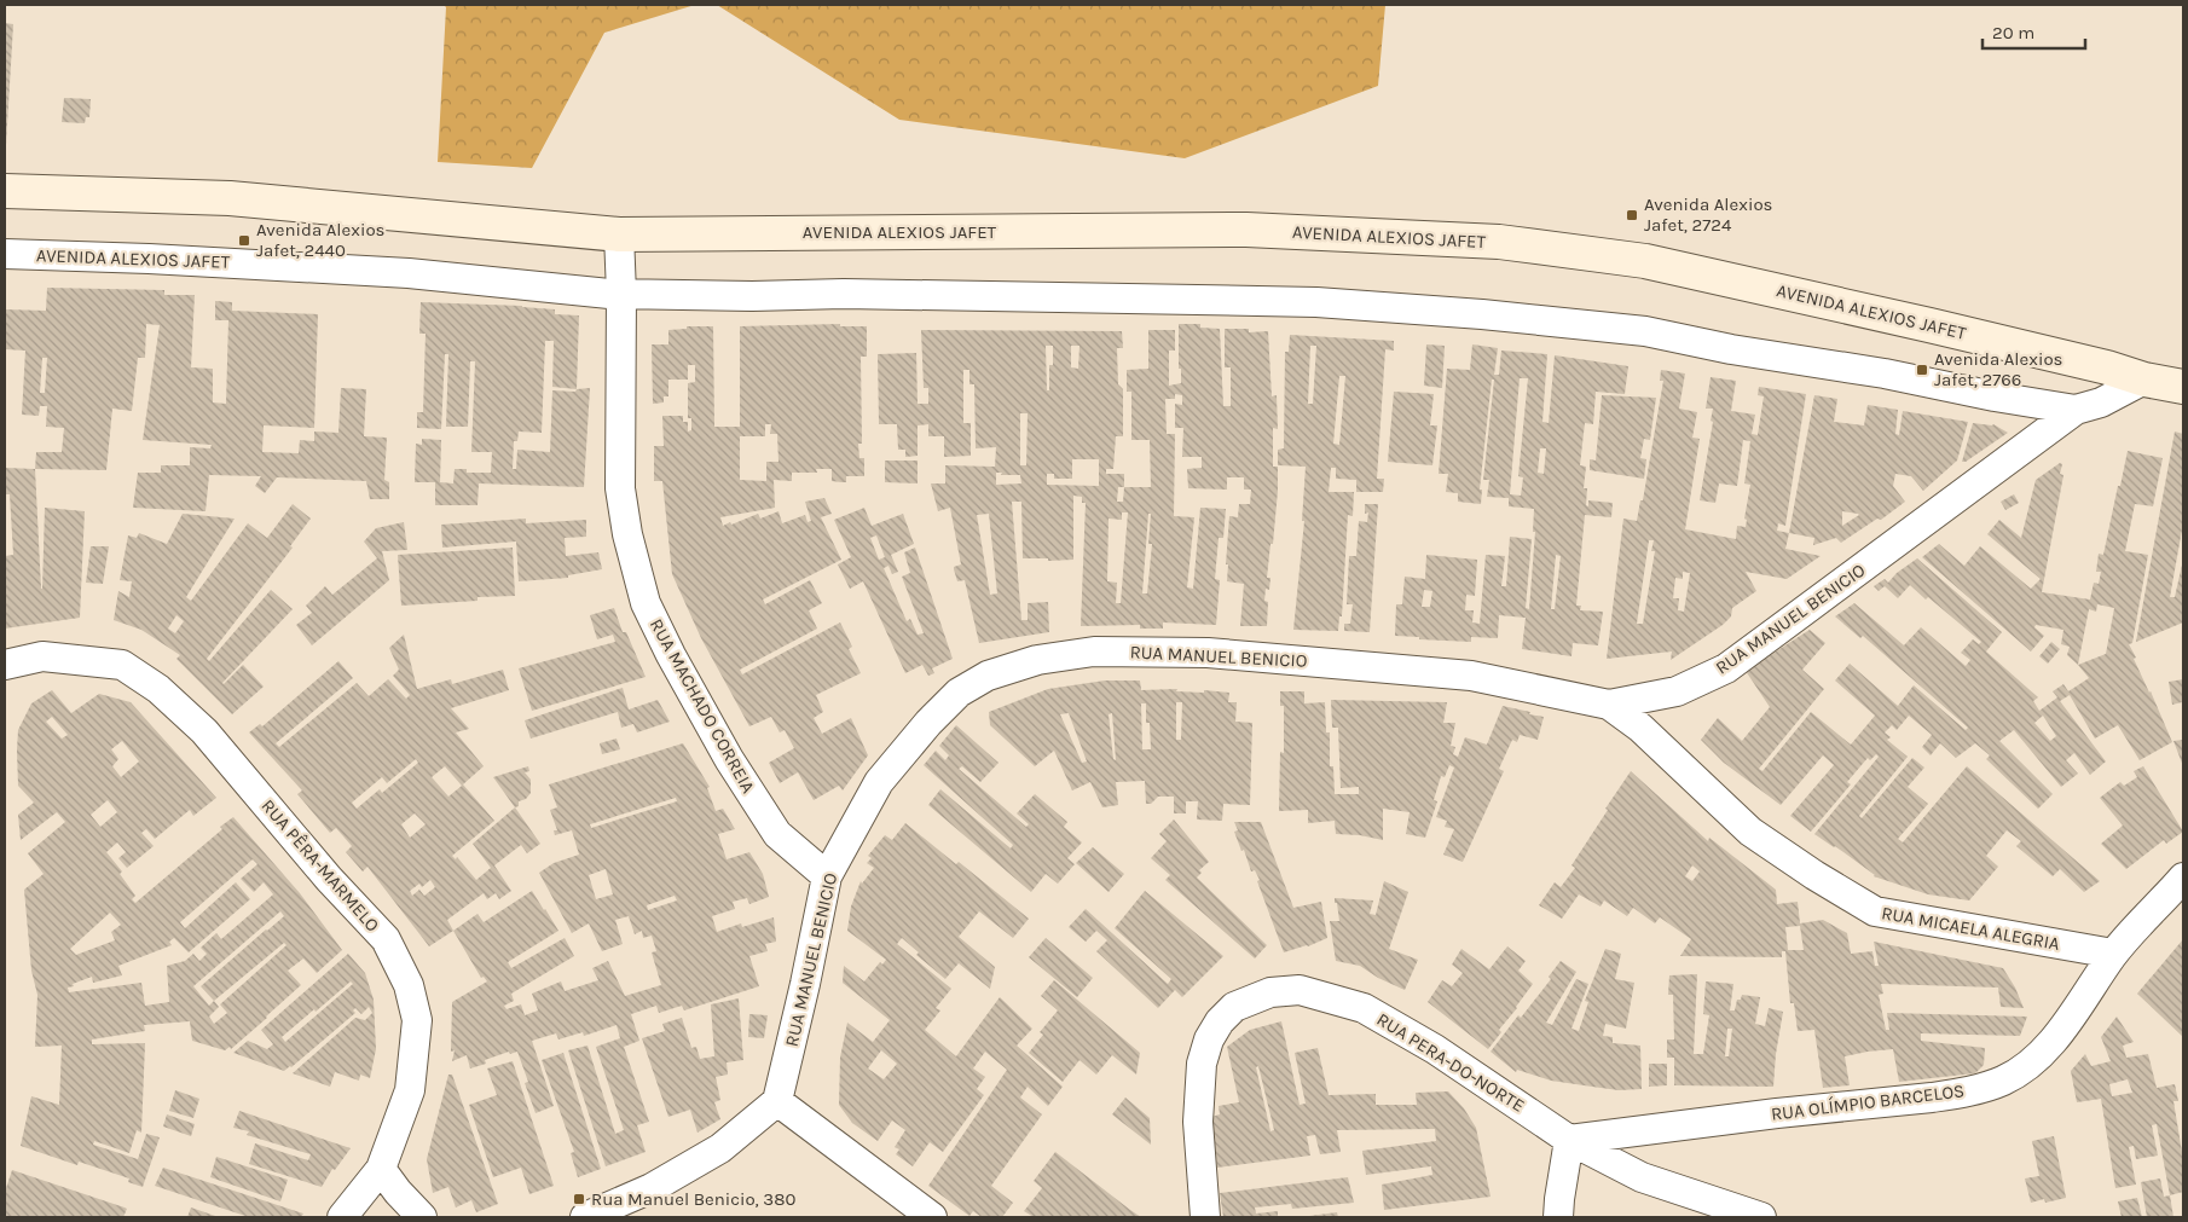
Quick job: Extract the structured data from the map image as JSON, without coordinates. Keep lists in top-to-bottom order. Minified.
{"streets":{"main road":["AVENIDA ALEXIOS JAFET"],"street":["RUA MANUEL BENICIO","RUA MACHADO CORREIA","RUA PÊRA-MARMELO","RUA MICAELA ALEGRIA","RUA PERA-DO-NORTE","RUA OLÍMPIO BARCELOS"]},"crossings":[["AVENIDA ALEXIOS JAFET","RUA MANUEL BENICIO"],["AVENIDA ALEXIOS JAFET","RUA MACHADO CORREIA"],["RUA MANUEL BENICIO","RUA MACHADO CORREIA"],["RUA MANUEL BENICIO","RUA MICAELA ALEGRIA"],["RUA MICAELA ALEGRIA","RUA OLÍMPIO BARCELOS"],["RUA PERA-DO-NORTE","RUA OLÍMPIO BARCELOS"]],"places":{"transit":["Avenida Alexios Jafet, 2724","Avenida Alexios Jafet, 2440","Avenida Alexios Jafet, 2766","Rua Manuel Benicio, 380"]},"scale_bar":"20 m"}
